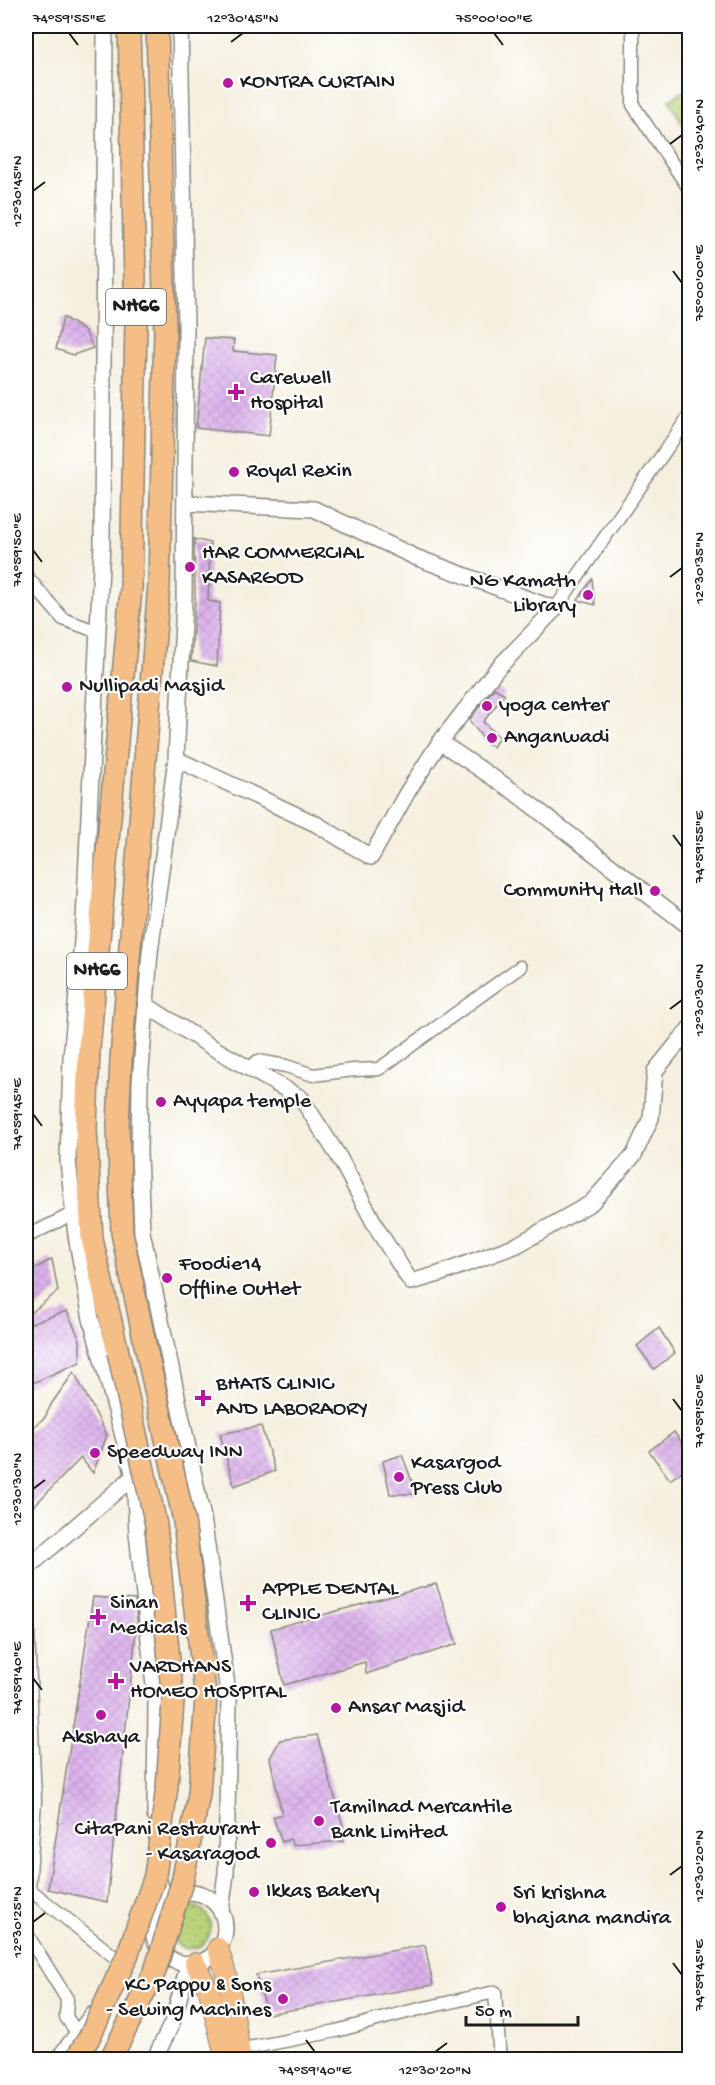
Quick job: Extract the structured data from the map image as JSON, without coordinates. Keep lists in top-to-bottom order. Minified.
{"streets":{"highway":["NH66"]},"places":{"other":["KONTRA CURTAIN","Royal Rexin","HAR COMMERCIAL KASARGOD","NG Kamath Library","Nullipadi Masjid","yoga center","Anganwadi","Community Hall","Ayyapa temple","Foodie14 Offline Outlet","Speedway INN","Kasargod Press Club","Ansar Masjid","Akshaya","Tamilnad Mercantile Bank Limited","CitaPani Restaurant - Kasaragod","Ikkas Bakery","Sri krishna bhajana mandira","KC Pappu & Sons - Sewing Machines"],"health":["Carewell Hospital","BHATS CLINIC AND LABORAORY","APPLE DENTAL CLINIC","Sinan Medicals","VARDHANS HOMEO HOSPITAL"]},"scale_bar":"50 m","coordinates":["74°59'55\"E","12°30'45\"N","75°00'00\"E","12°30'40\"N","74°59'50\"E","12°30'35\"N","12°30'30\"N","74°59'45\"E","74°59'40\"E","12°30'20\"N","12°30'25\"N"]}
